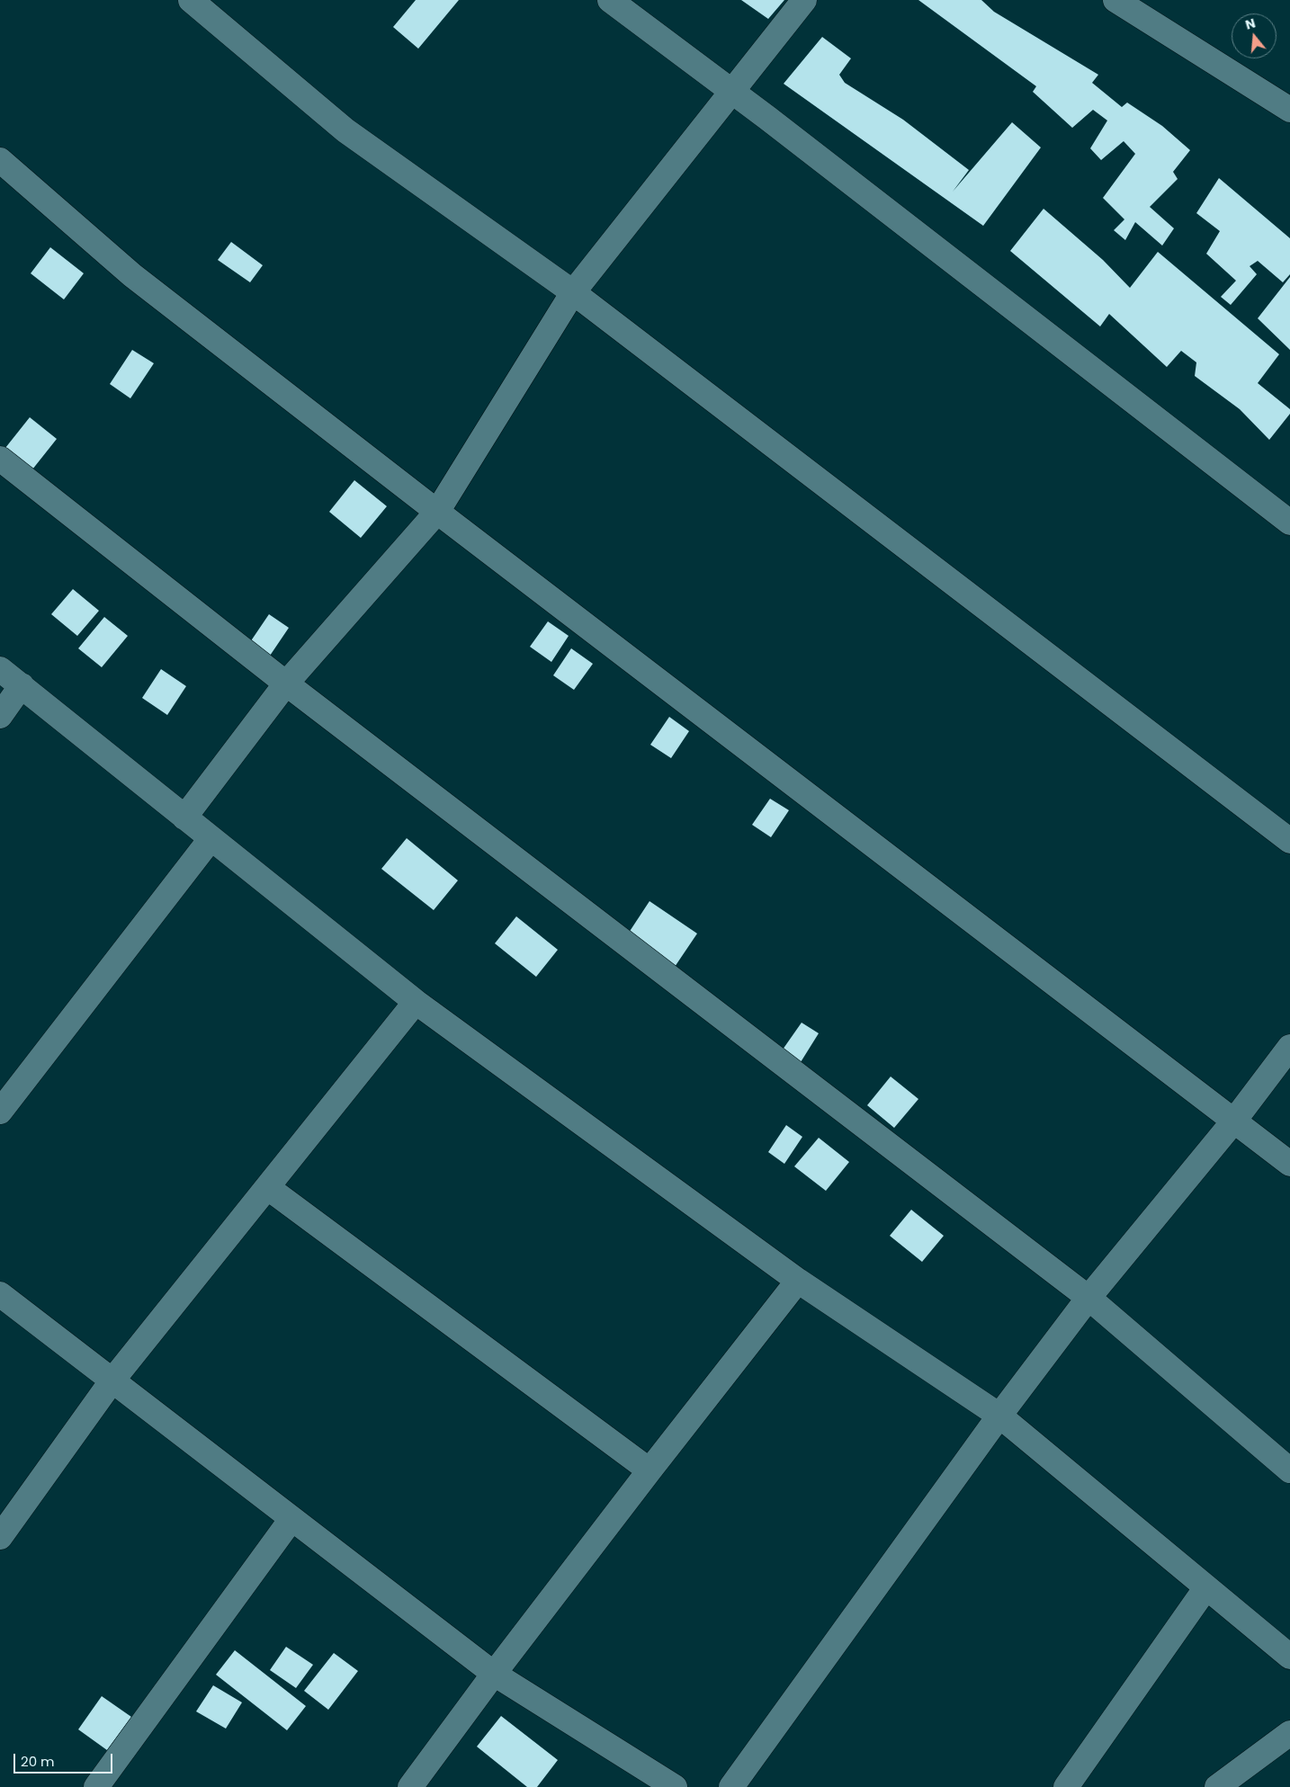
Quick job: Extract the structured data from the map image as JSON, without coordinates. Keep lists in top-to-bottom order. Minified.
{"scale_bar":"20 m","north":"top"}
